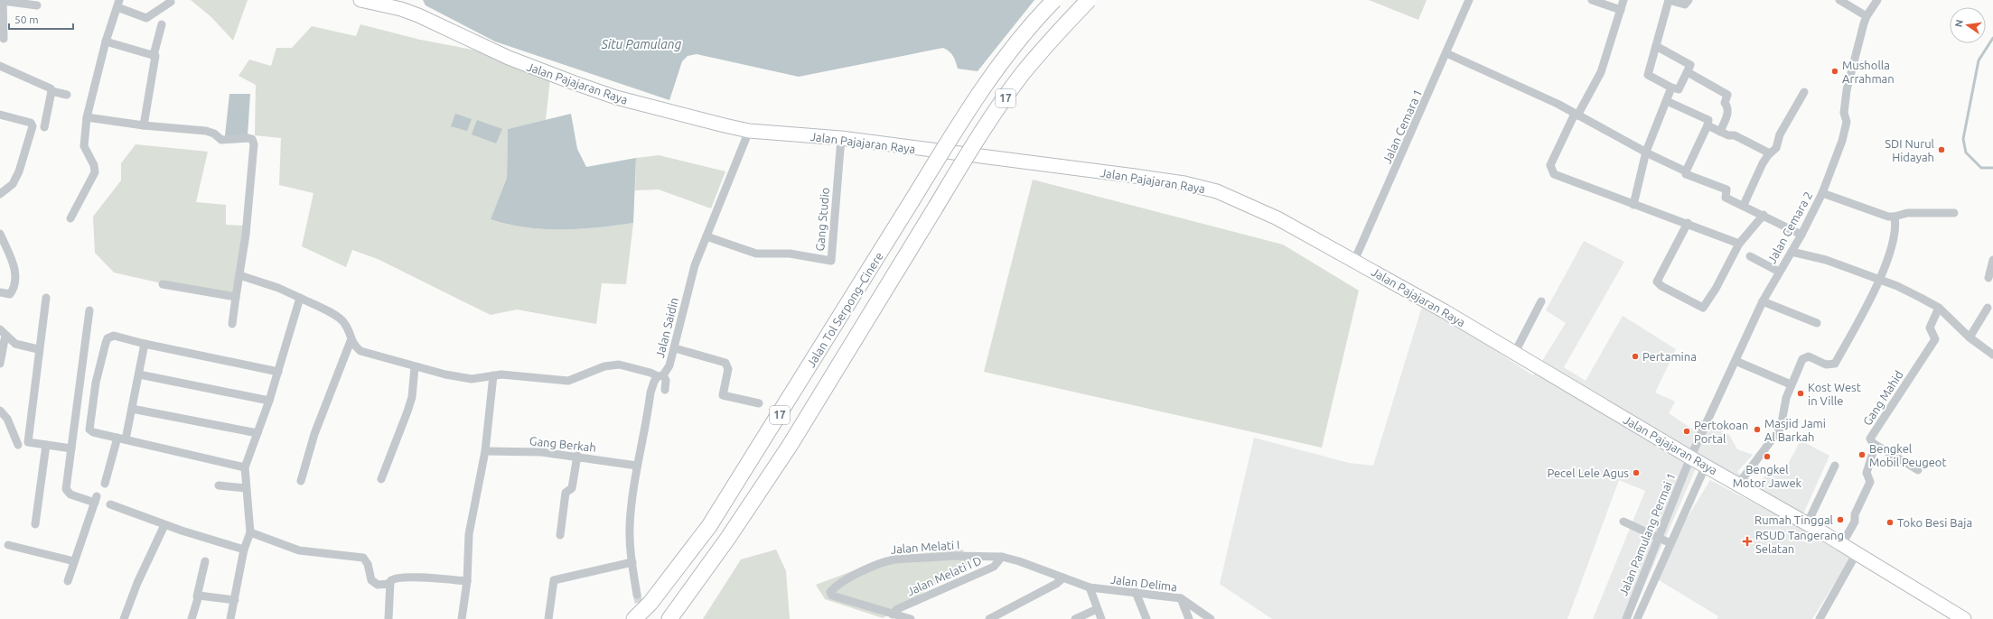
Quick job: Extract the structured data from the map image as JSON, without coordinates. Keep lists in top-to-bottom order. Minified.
{"streets":{"highway":["17","Jalan Tol Serpong–Cinere"],"main road":["Jalan Pajajaran Raya"],"street":["Jalan Cemara 1","Gang Studio","Jalan Cemara 2","Jalan Saidin","Gang Mahid","Gang Berkah","Jalan Pamulang Permai 1","Jalan Melati I","Jalan Melati I D","Jalan Delima"]},"crossings":[["Jalan Pajajaran Raya","Jalan Cemara 1"],["Jalan Pajajaran Raya","Gang Studio"],["Jalan Pajajaran Raya","Jalan Cemara 2"],["Jalan Pajajaran Raya","Jalan Saidin"],["Jalan Pajajaran Raya","Gang Mahid"],["Jalan Pajajaran Raya","Jalan Pamulang Permai 1"],["Gang Studio","Jalan Saidin"],["Jalan Cemara 2","Jalan Pamulang Permai 1"],["Jalan Saidin","Gang Berkah"],["Jalan Melati I","Jalan Melati I D"],["Jalan Melati I","Jalan Delima"]],"water":["Situ Pamulang"],"places":{"other":["Musholla Arrahman","SDI Nurul Hidayah","Pertamina","Kost West in Ville","Masjid Jami Al Barkah","Pertokoan Portal","Bengkel Mobil Peugeot","Bengkel Motor Jawek","Pecel Lele Agus","Rumah Tinggal","Toko Besi Baja"],"health":["RSUD Tangerang Selatan"]},"scale_bar":"50 m","north":"left"}
